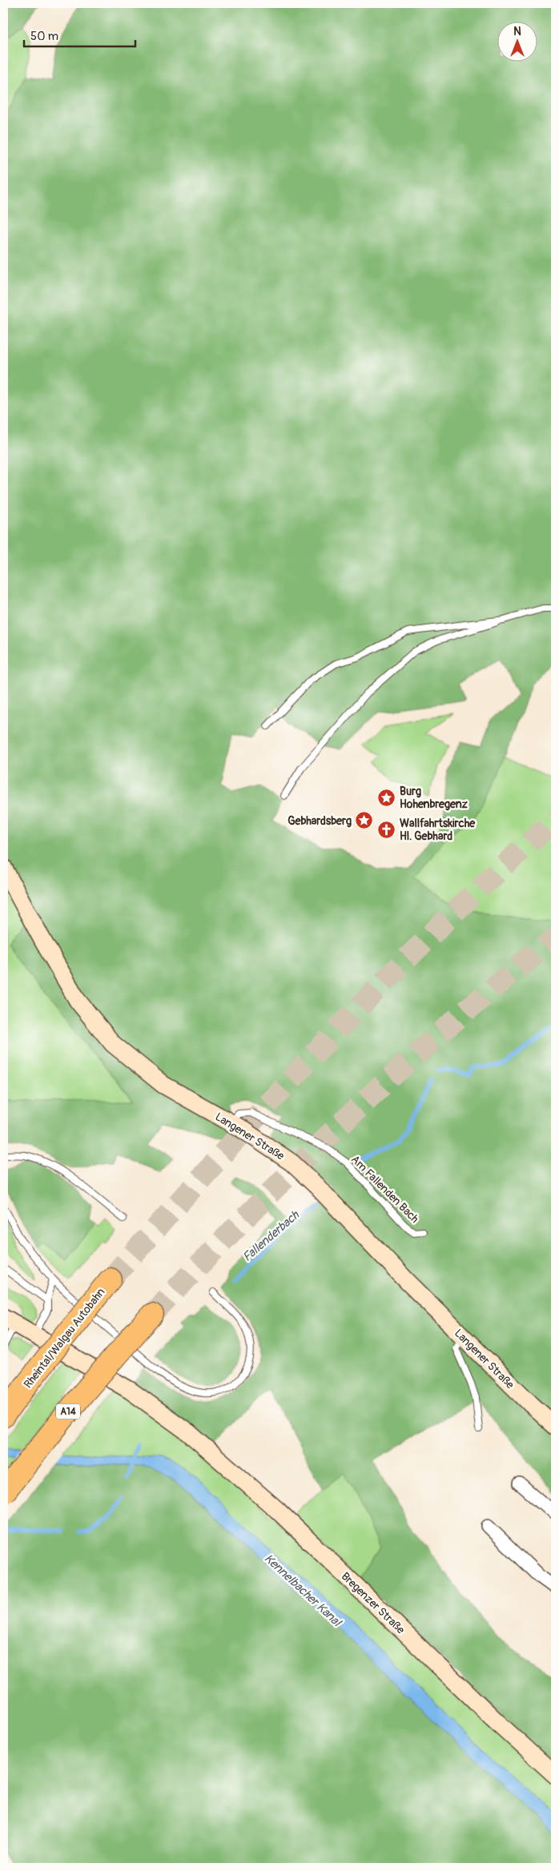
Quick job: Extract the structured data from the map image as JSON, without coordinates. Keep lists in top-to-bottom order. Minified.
{"streets":{"highway":["Rheintal/Walgau Autobahn","A14"],"main road":["Langener Straße","Bregenzer Straße"],"lane":["Am Fallenden Bach"]},"crossings":[["Langener Straße","Am Fallenden Bach"]],"water":["Fallenderbach","Kennelbacher Kanal"],"places":{"place":["Burg Hohenbregenz","Gebhardsberg"],"church":["Wallfahrtskirche Hl. Gebhard"]},"scale_bar":"50 m","north":"top"}
